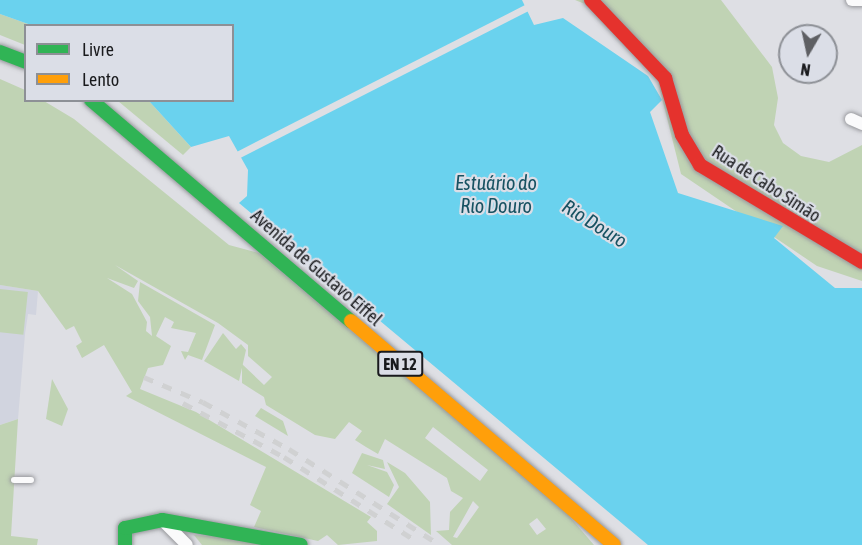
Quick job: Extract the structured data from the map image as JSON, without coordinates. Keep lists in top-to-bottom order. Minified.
{"streets":{"main road":["Rua de Cabo Simão","Avenida de Gustavo Eiffel","EN 12"]},"water":["Estuário do Rio Douro","Rio Douro"],"legend":["Livre","Lento"],"north":"bottom"}
